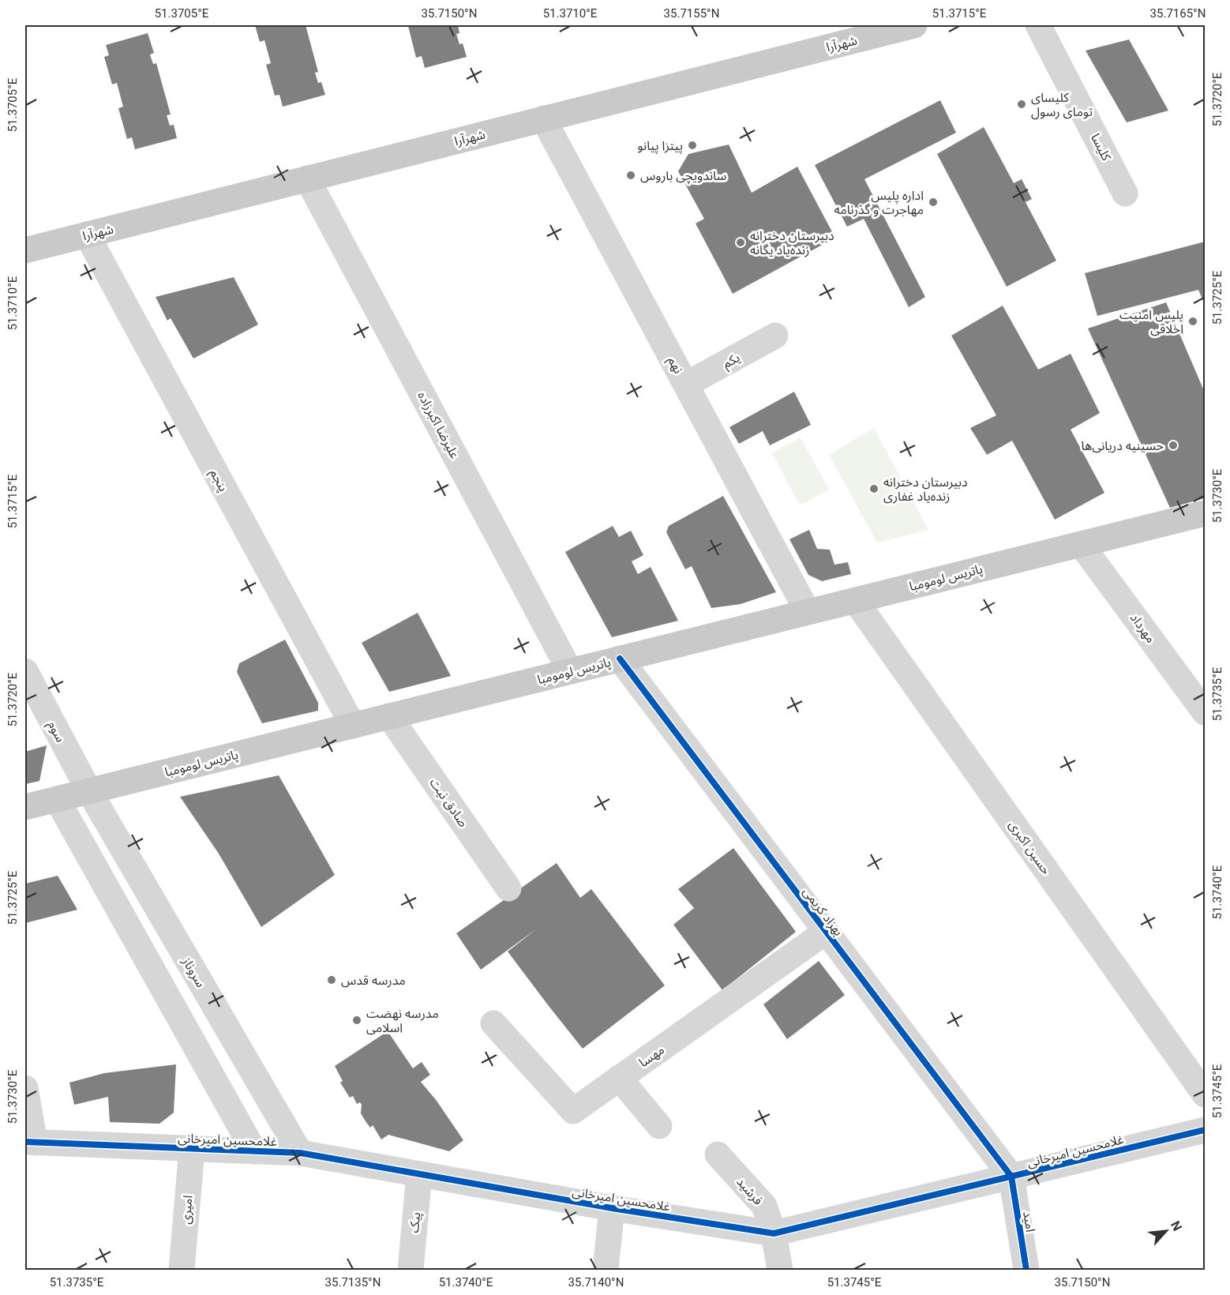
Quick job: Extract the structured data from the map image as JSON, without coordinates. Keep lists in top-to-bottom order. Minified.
{"streets":{"main road":["شهرآرا","پاتریس لومومبا"],"street":["کلیسا","یکم","نهم","علیرضا اکبرزاده","پنجم","مهرداد","سوم","صادق نیت","حسین اکبری","بهزاد کریمی","سروناز","مهسا","غلامحسین امیرخانی","فرشید","امیری","امید","پیک"]},"crossings":[["شهرآرا","نهم"],["شهرآرا","علیرضا اکبرزاده"],["شهرآرا","پنجم"],["یکم","نهم"],["نهم","پاتریس لومومبا"],["علیرضا اکبرزاده","پاتریس لومومبا"],["پنجم","پاتریس لومومبا"],["پاتریس لومومبا","مهرداد"],["پاتریس لومومبا","سوم"],["پاتریس لومومبا","صادق نیت"],["پاتریس لومومبا","حسین اکبری"],["پاتریس لومومبا","بهزاد کریمی"],["پاتریس لومومبا","سروناز"],["سوم","سروناز"],["بهزاد کریمی","مهسا"],["بهزاد کریمی","غلامحسین امیرخانی"],["بهزاد کریمی","امید"],["سروناز","غلامحسین امیرخانی"],["غلامحسین امیرخانی","فرشید"],["غلامحسین امیرخانی","امیری"],["غلامحسین امیرخانی","امید"],["غلامحسین امیرخانی","پیک"]],"places":["کلیسای تومای رسول","پیتزا پیانو","ساندویچی باروس","اداره پلیس مهاجرت و گذرنامه","دبیرستان دخترانه زنده‌یاد یگانه","پلیس امنیت اخلاقی","حسینیه دریانی‌ها","دبیرستان دخترانه زنده‌یاد غفاری","مدرسه قدس","مدرسه نهضت اسلامی"],"north":"top right","coordinates":["51.3705°E","35.7150°N","51.3710°E","35.7155°N","51.3715°E","35.7165°N","51.3720°E","51.3725°E","51.3730°E","51.3735°E","51.3740°E","51.3745°E","35.7135°N","35.7140°N"]}
